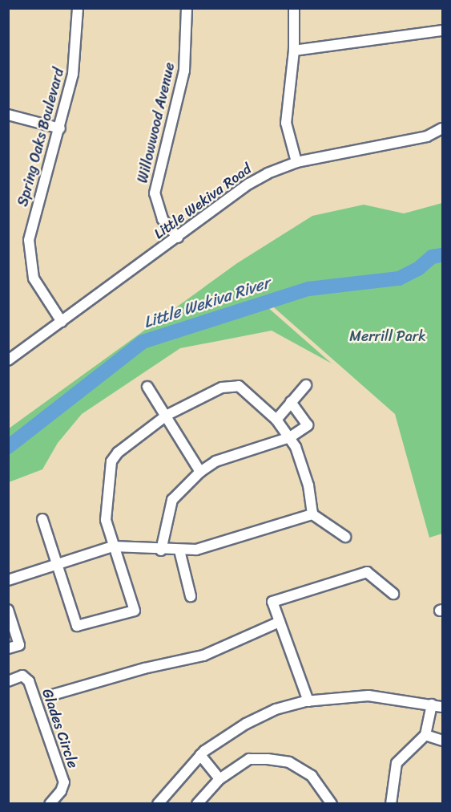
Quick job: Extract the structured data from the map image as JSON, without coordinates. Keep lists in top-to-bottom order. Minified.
{"streets":{"street":["Willowwood Avenue","Spring Oaks Boulevard","Little Wekiva Road","Glades Circle"]},"crossings":[["Willowwood Avenue","Little Wekiva Road"],["Spring Oaks Boulevard","Little Wekiva Road"]],"water":["Little Wekiva River"],"parks":["Merrill Park"]}
